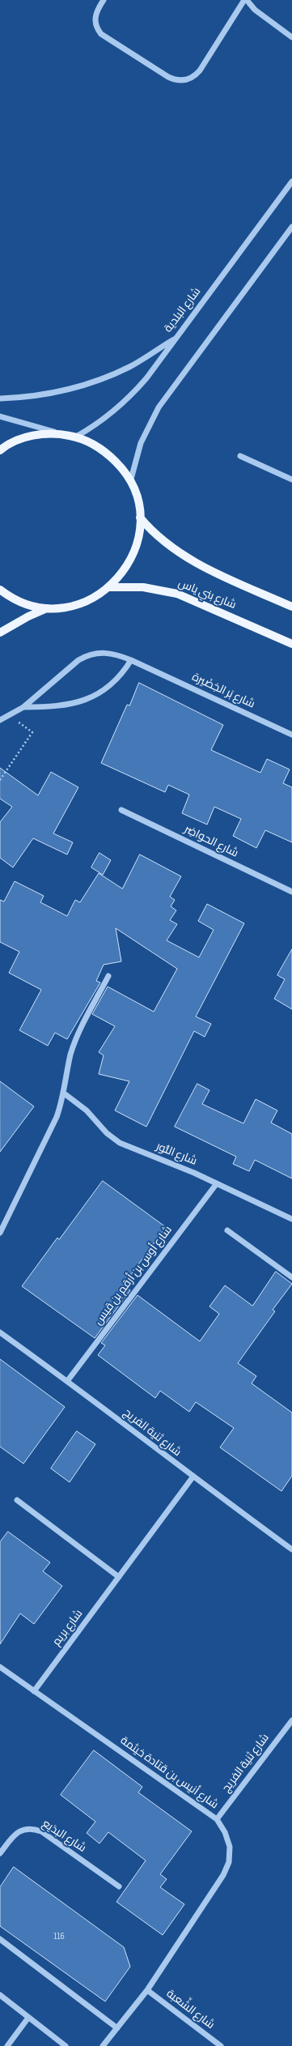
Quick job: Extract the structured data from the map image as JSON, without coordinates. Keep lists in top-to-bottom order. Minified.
{"streets":{"main road":["شارع بني ياس"],"street":["شارع البلدية","شارع بَر الخِضَيرة","شارع الحواضِر","شارع النُّور","شارع أوس بن أرقم بن قيس","شارع ثنية الفريج","شارع بريم","شارع أنيس بن قتادة خيثمة","شارع البدَيع","شارع الشِّعبة"]},"crossings":[["شارع النُّور","شارع أوس بن أرقم بن قيس"],["شارع أوس بن أرقم بن قيس","شارع ثنية الفريج"],["شارع ثنية الفريج","شارع بريم"],["شارع ثنية الفريج","شارع أنيس بن قتادة خيثمة"],["شارع بريم","شارع أنيس بن قتادة خيثمة"],["شارع أنيس بن قتادة خيثمة","شارع الشِّعبة"]],"house_numbers":["116"]}
